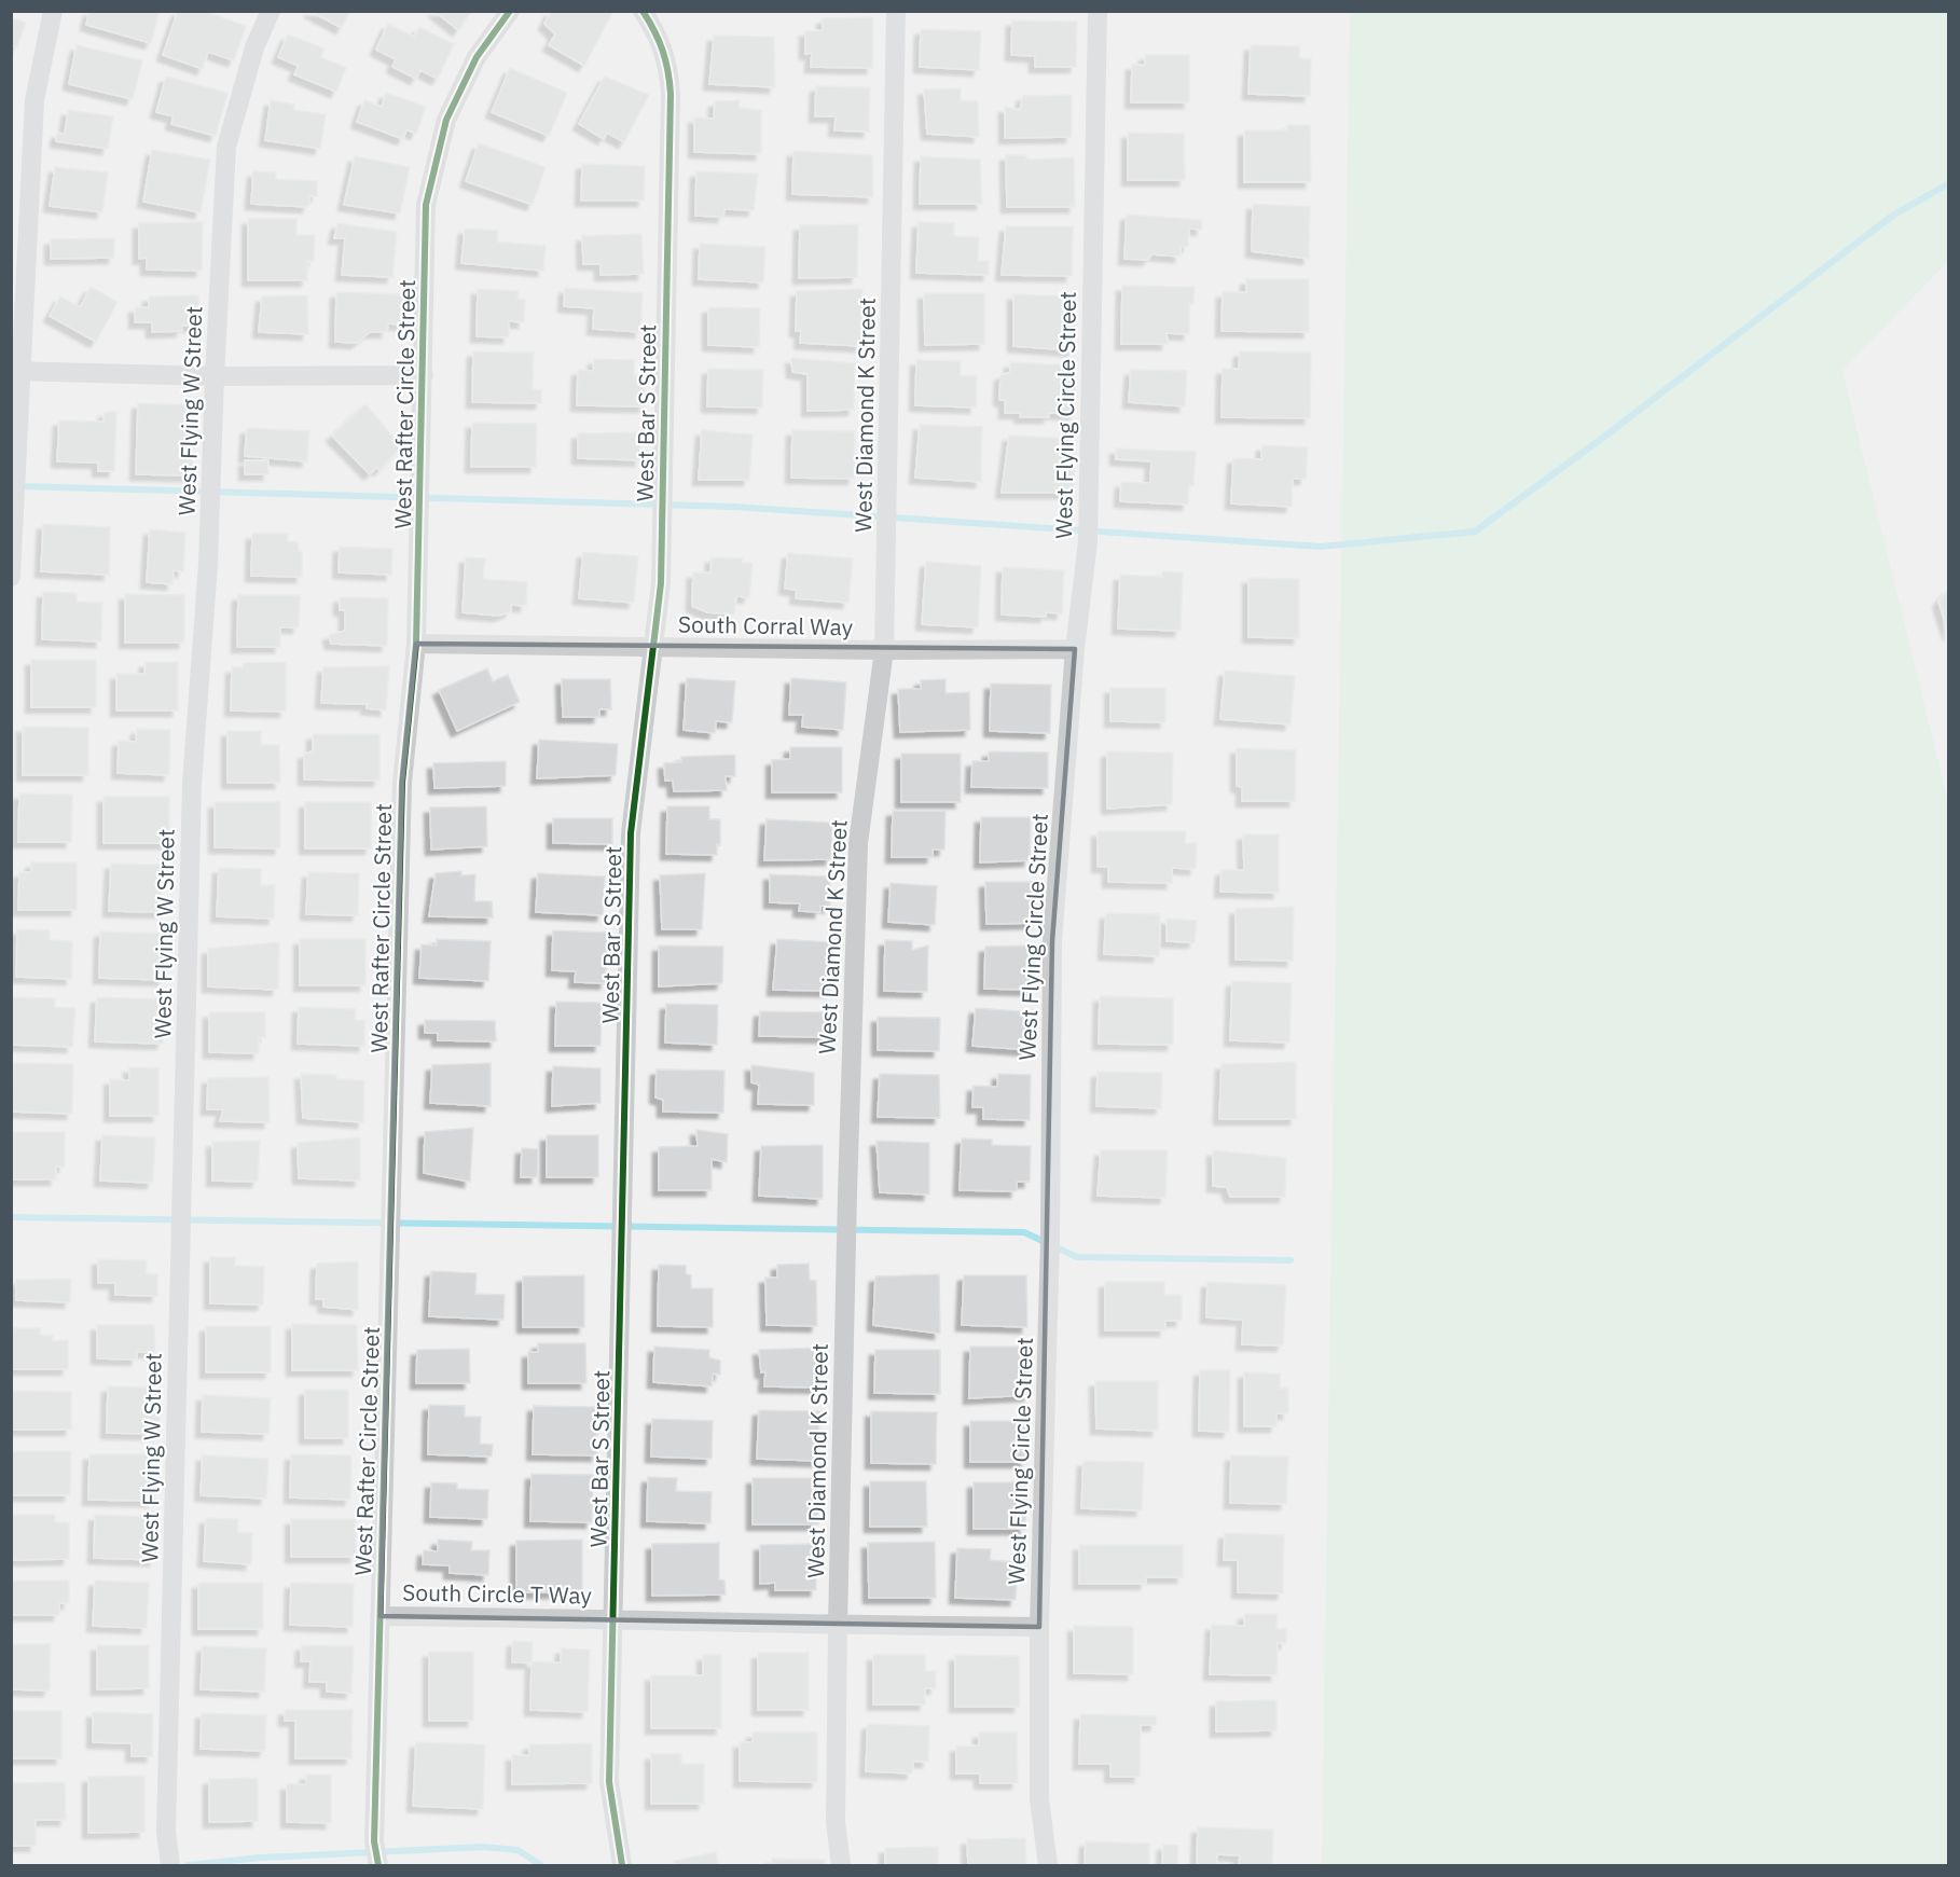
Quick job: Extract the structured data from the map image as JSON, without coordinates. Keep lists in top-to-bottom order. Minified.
{"streets":{"street":["West Rafter Circle Street","West Flying W Street","West Bar S Street","West Diamond K Street","West Flying Circle Street","South Corral Way","South Circle T Way"]},"crossings":[["West Rafter Circle Street","South Corral Way"],["West Rafter Circle Street","South Circle T Way"],["West Bar S Street","South Corral Way"],["West Bar S Street","South Circle T Way"],["West Diamond K Street","South Corral Way"],["West Diamond K Street","South Circle T Way"],["West Flying Circle Street","South Corral Way"],["West Flying Circle Street","South Circle T Way"]]}
